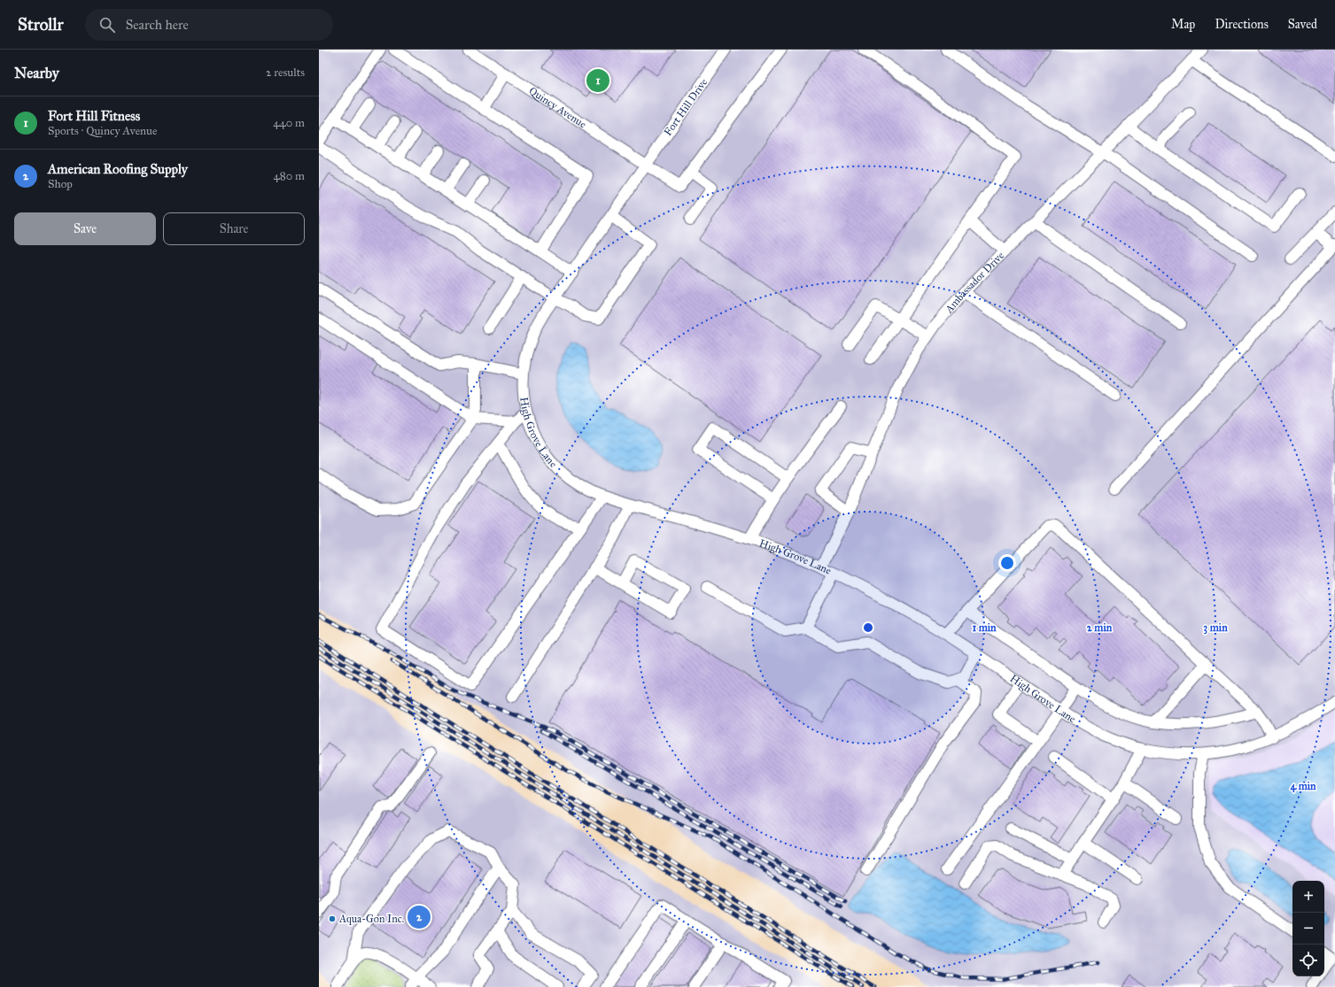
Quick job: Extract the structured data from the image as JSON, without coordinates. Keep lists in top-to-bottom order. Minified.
{"streets":{"street":["Quincy Avenue","Fort Hill Drive","Ambassador Drive","High Grove Lane"]},"crossings":[["Quincy Avenue","Fort Hill Drive"],["Quincy Avenue","High Grove Lane"],["Fort Hill Drive","High Grove Lane"],["Ambassador Drive","High Grove Lane"]],"places":["Aqua-Gon Inc."],"page":{"header":"Strollr","search":"Search here","nav":["Map","Directions","Saved"],"heading":["Nearby","2 results"],"pins":["1","2"],"list":[{"mark":"1","name":"Fort Hill Fitness","note":"Sports · Quincy Avenue","value":"440 m"},{"mark":"2","name":"American Roofing Supply","note":"Shop","value":"480 m"}],"buttons":["Save","Share"],"map_buttons":["+","−"]},"rings":["1 min","2 min","3 min","4 min"]}
